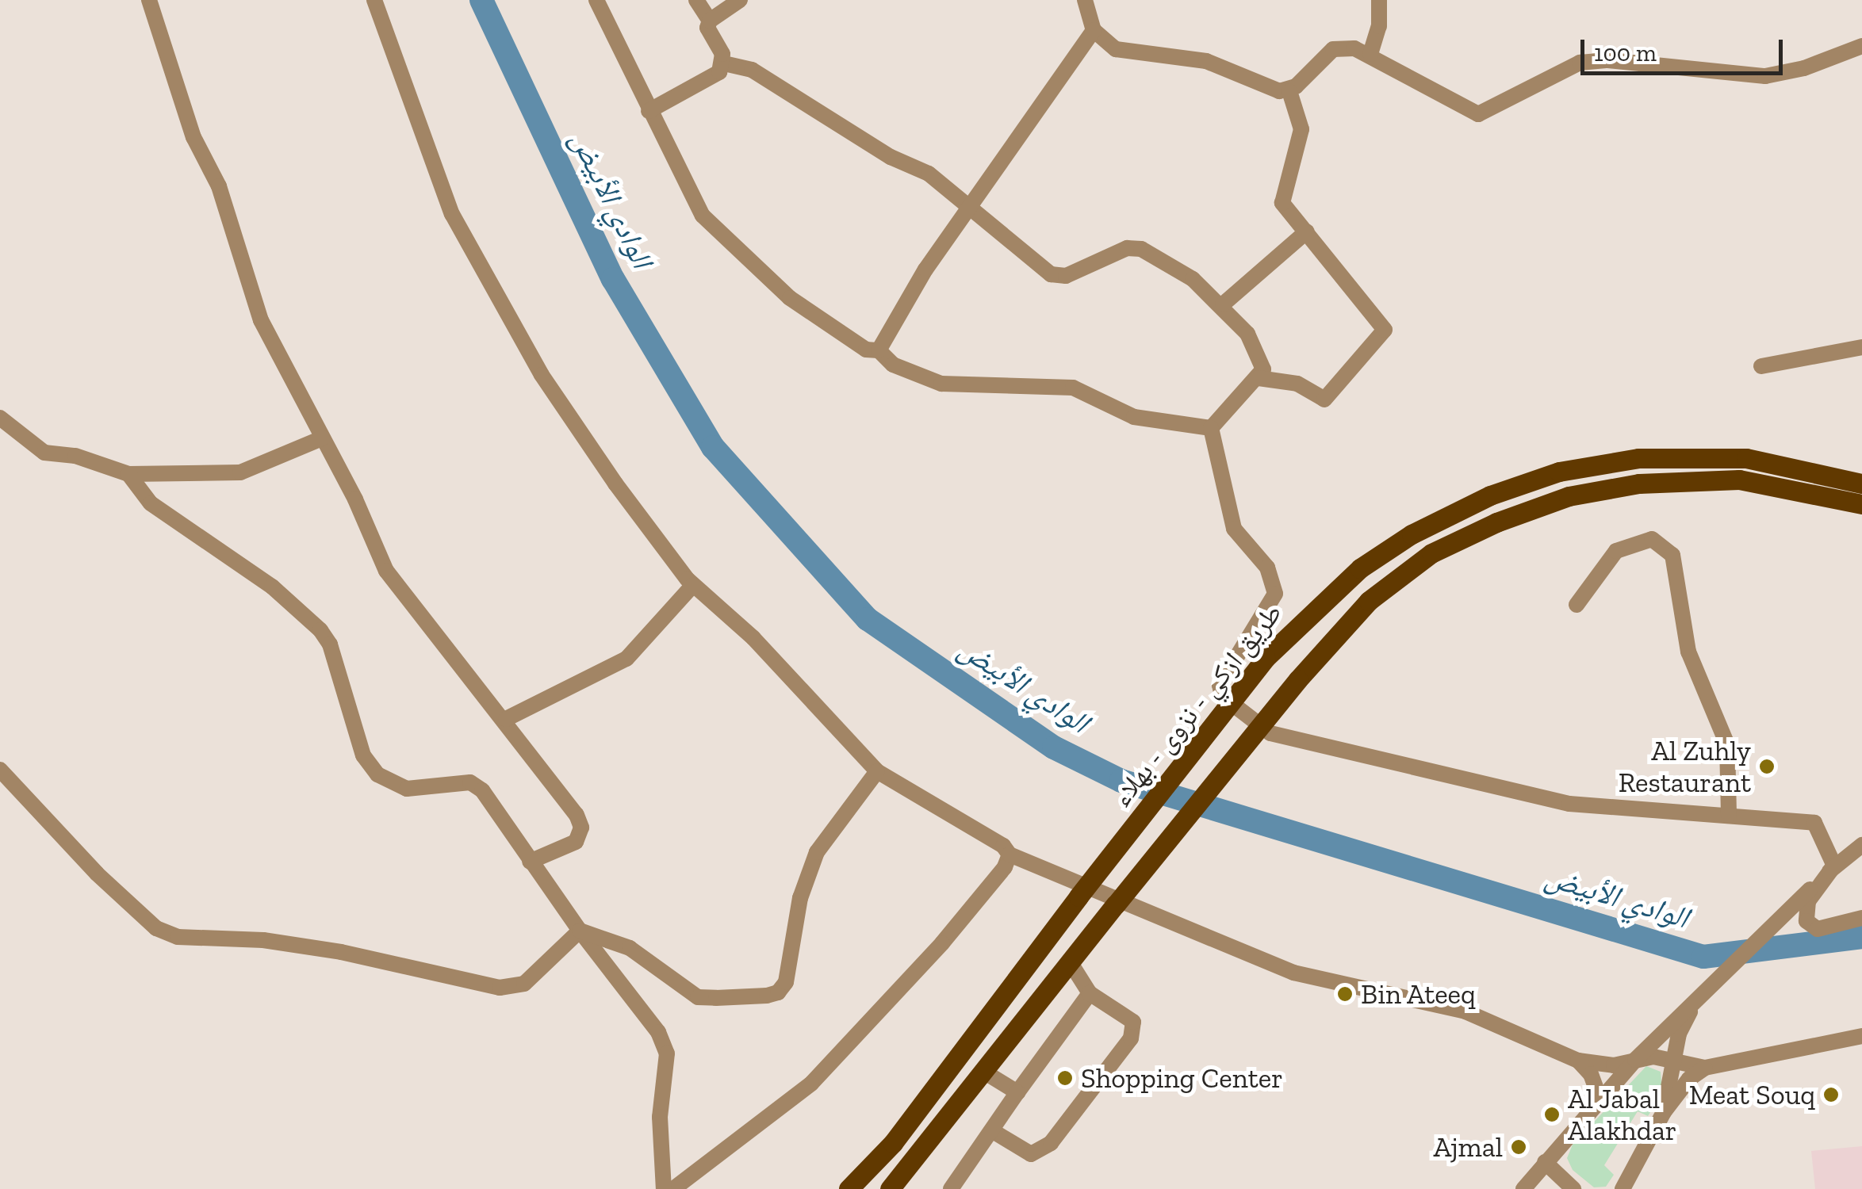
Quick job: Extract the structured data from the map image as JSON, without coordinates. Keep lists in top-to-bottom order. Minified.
{"streets":{"main road":["طريق ازكي - نزوى - بهلاء"]},"water":["الوادي الأبيض"],"places":["Al Zuhly Restaurant","Bin Ateeq","Shopping Center","Meat Souq","Al Jabal Alakhdar","Ajmal"],"scale_bar":"100 m"}
